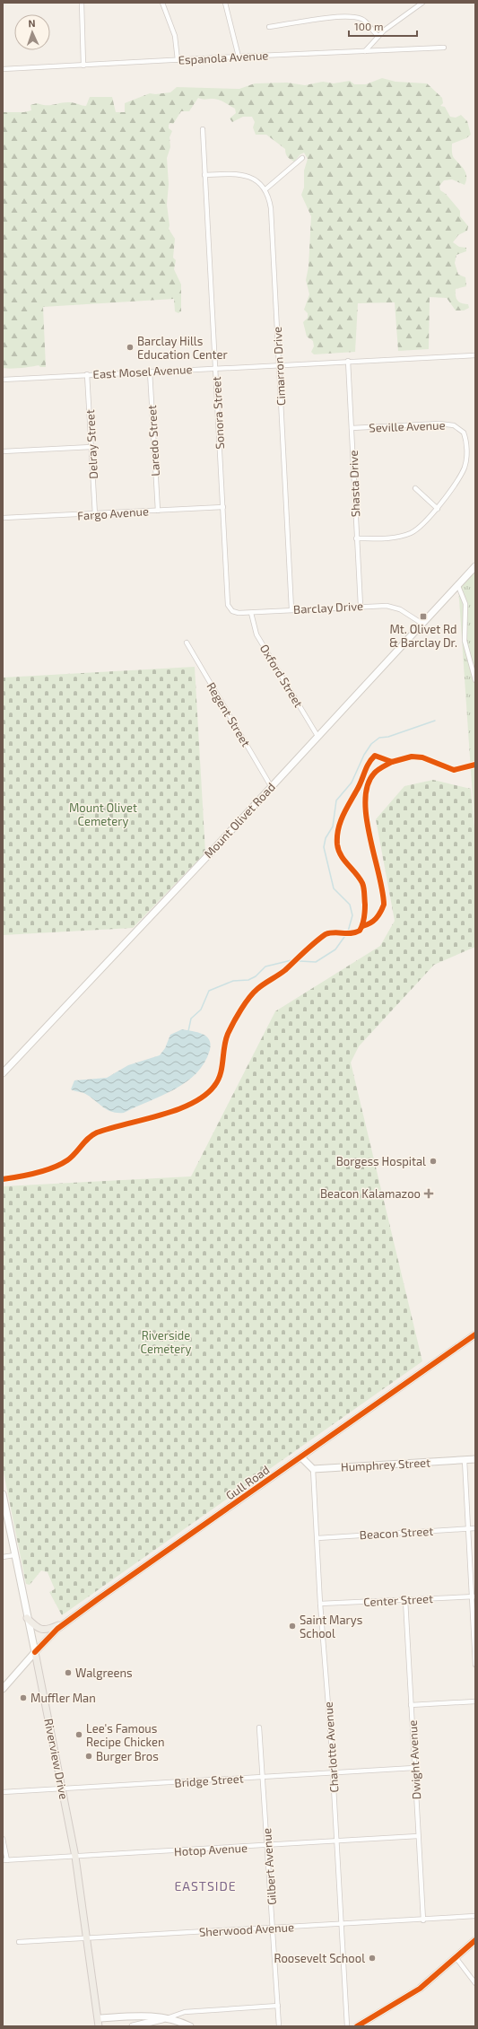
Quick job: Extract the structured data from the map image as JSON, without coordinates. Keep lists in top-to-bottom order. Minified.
{"streets":{"main road":["Gull Road","Riverview Drive"],"street":["Espanola Avenue","Cimarron Drive","East Mosel Avenue","Sonora Street","Seville Avenue","Laredo Street","Delray Street","Shasta Drive","Fargo Avenue","Barclay Drive","Oxford Street","Regent Street","Mount Olivet Road","Humphrey Street","Beacon Street","Center Street","Charlotte Avenue","Dwight Avenue","Bridge Street","Hotop Avenue","Gilbert Avenue","Sherwood Avenue"]},"crossings":[["Cimarron Drive","East Mosel Avenue"],["Cimarron Drive","Barclay Drive"],["East Mosel Avenue","Sonora Street"],["East Mosel Avenue","Laredo Street"],["East Mosel Avenue","Delray Street"],["East Mosel Avenue","Shasta Drive"],["Sonora Street","Fargo Avenue"],["Sonora Street","Barclay Drive"],["Seville Avenue","Shasta Drive"],["Laredo Street","Fargo Avenue"],["Delray Street","Fargo Avenue"],["Shasta Drive","Barclay Drive"],["Barclay Drive","Oxford Street"],["Barclay Drive","Mount Olivet Road"],["Oxford Street","Mount Olivet Road"],["Regent Street","Mount Olivet Road"],["Humphrey Street","Charlotte Avenue"],["Gull Road","Riverview Drive"],["Beacon Street","Charlotte Avenue"],["Center Street","Charlotte Avenue"],["Center Street","Dwight Avenue"],["Charlotte Avenue","Bridge Street"],["Charlotte Avenue","Hotop Avenue"],["Charlotte Avenue","Sherwood Avenue"],["Riverview Drive","Bridge Street"],["Riverview Drive","Hotop Avenue"],["Riverview Drive","Sherwood Avenue"],["Dwight Avenue","Bridge Street"],["Dwight Avenue","Hotop Avenue"],["Dwight Avenue","Sherwood Avenue"],["Bridge Street","Gilbert Avenue"],["Hotop Avenue","Gilbert Avenue"],["Gilbert Avenue","Sherwood Avenue"]],"districts":["EASTSIDE"],"parks":["Mount Olivet Cemetery","Riverside Cemetery"],"places":{"other":["Barclay Hills Education Center","Borgess Hospital","Saint Marys School","Walgreens","Muffler Man","Lee's Famous Recipe Chicken","Burger Bros","Roosevelt School"],"transit":["Mt. Olivet Rd & Barclay Dr."],"health":["Beacon Kalamazoo"]},"scale_bar":"100 m","north":"top"}
